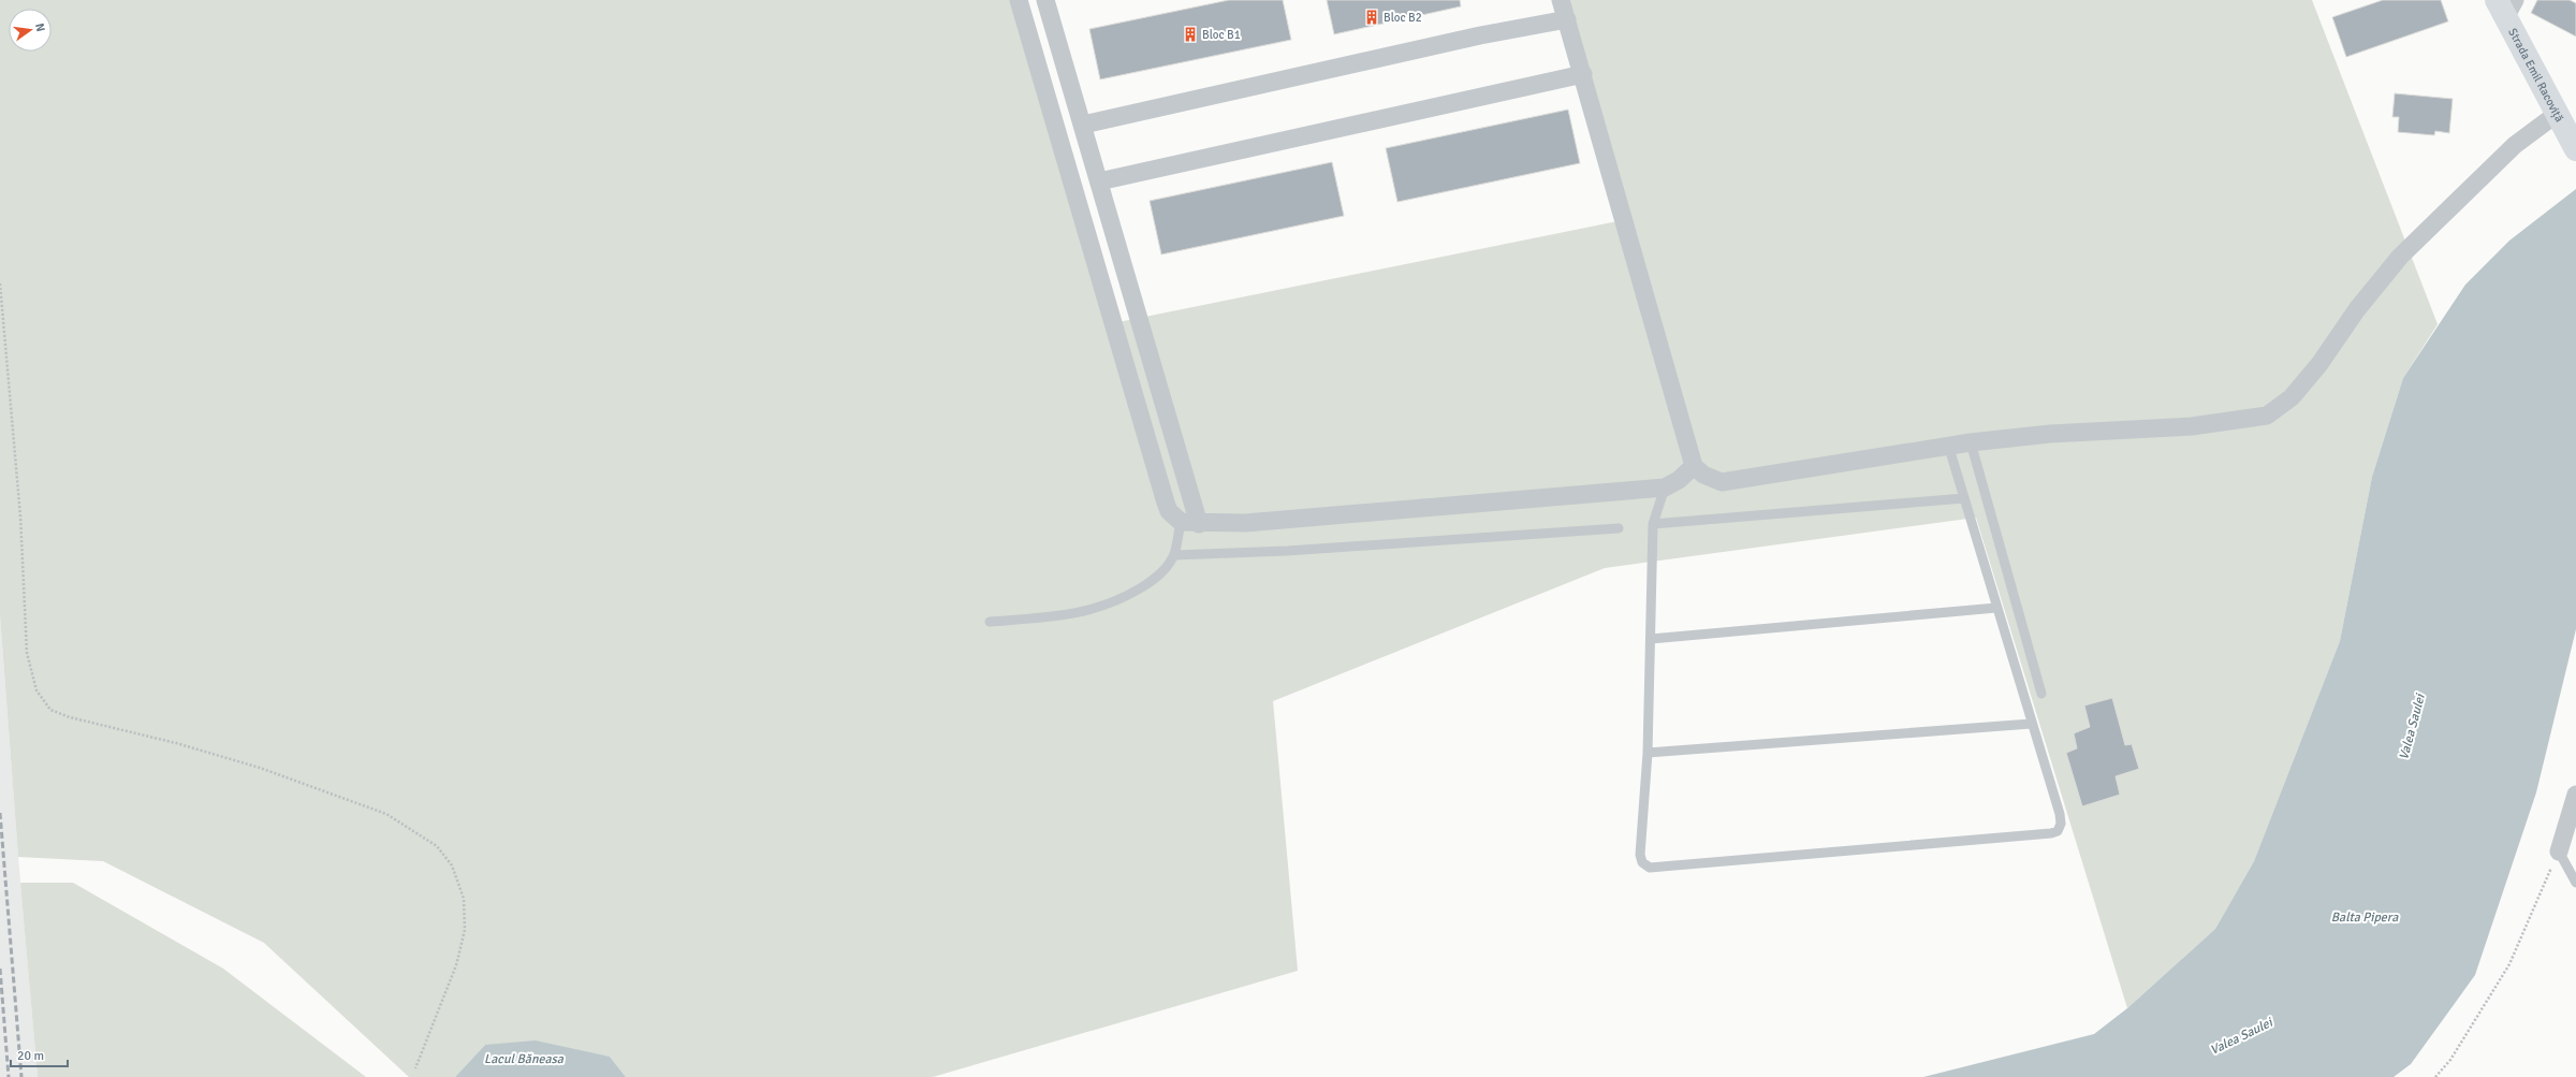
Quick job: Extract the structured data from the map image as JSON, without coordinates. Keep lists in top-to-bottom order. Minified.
{"streets":{"street":["Strada Emil Racoviță"]},"water":["Valea Saulei","Balta Pipera","Lacul Băneasa"],"places":{"building":["Bloc B2","Bloc B1"]},"scale_bar":"20 m","north":"right"}
